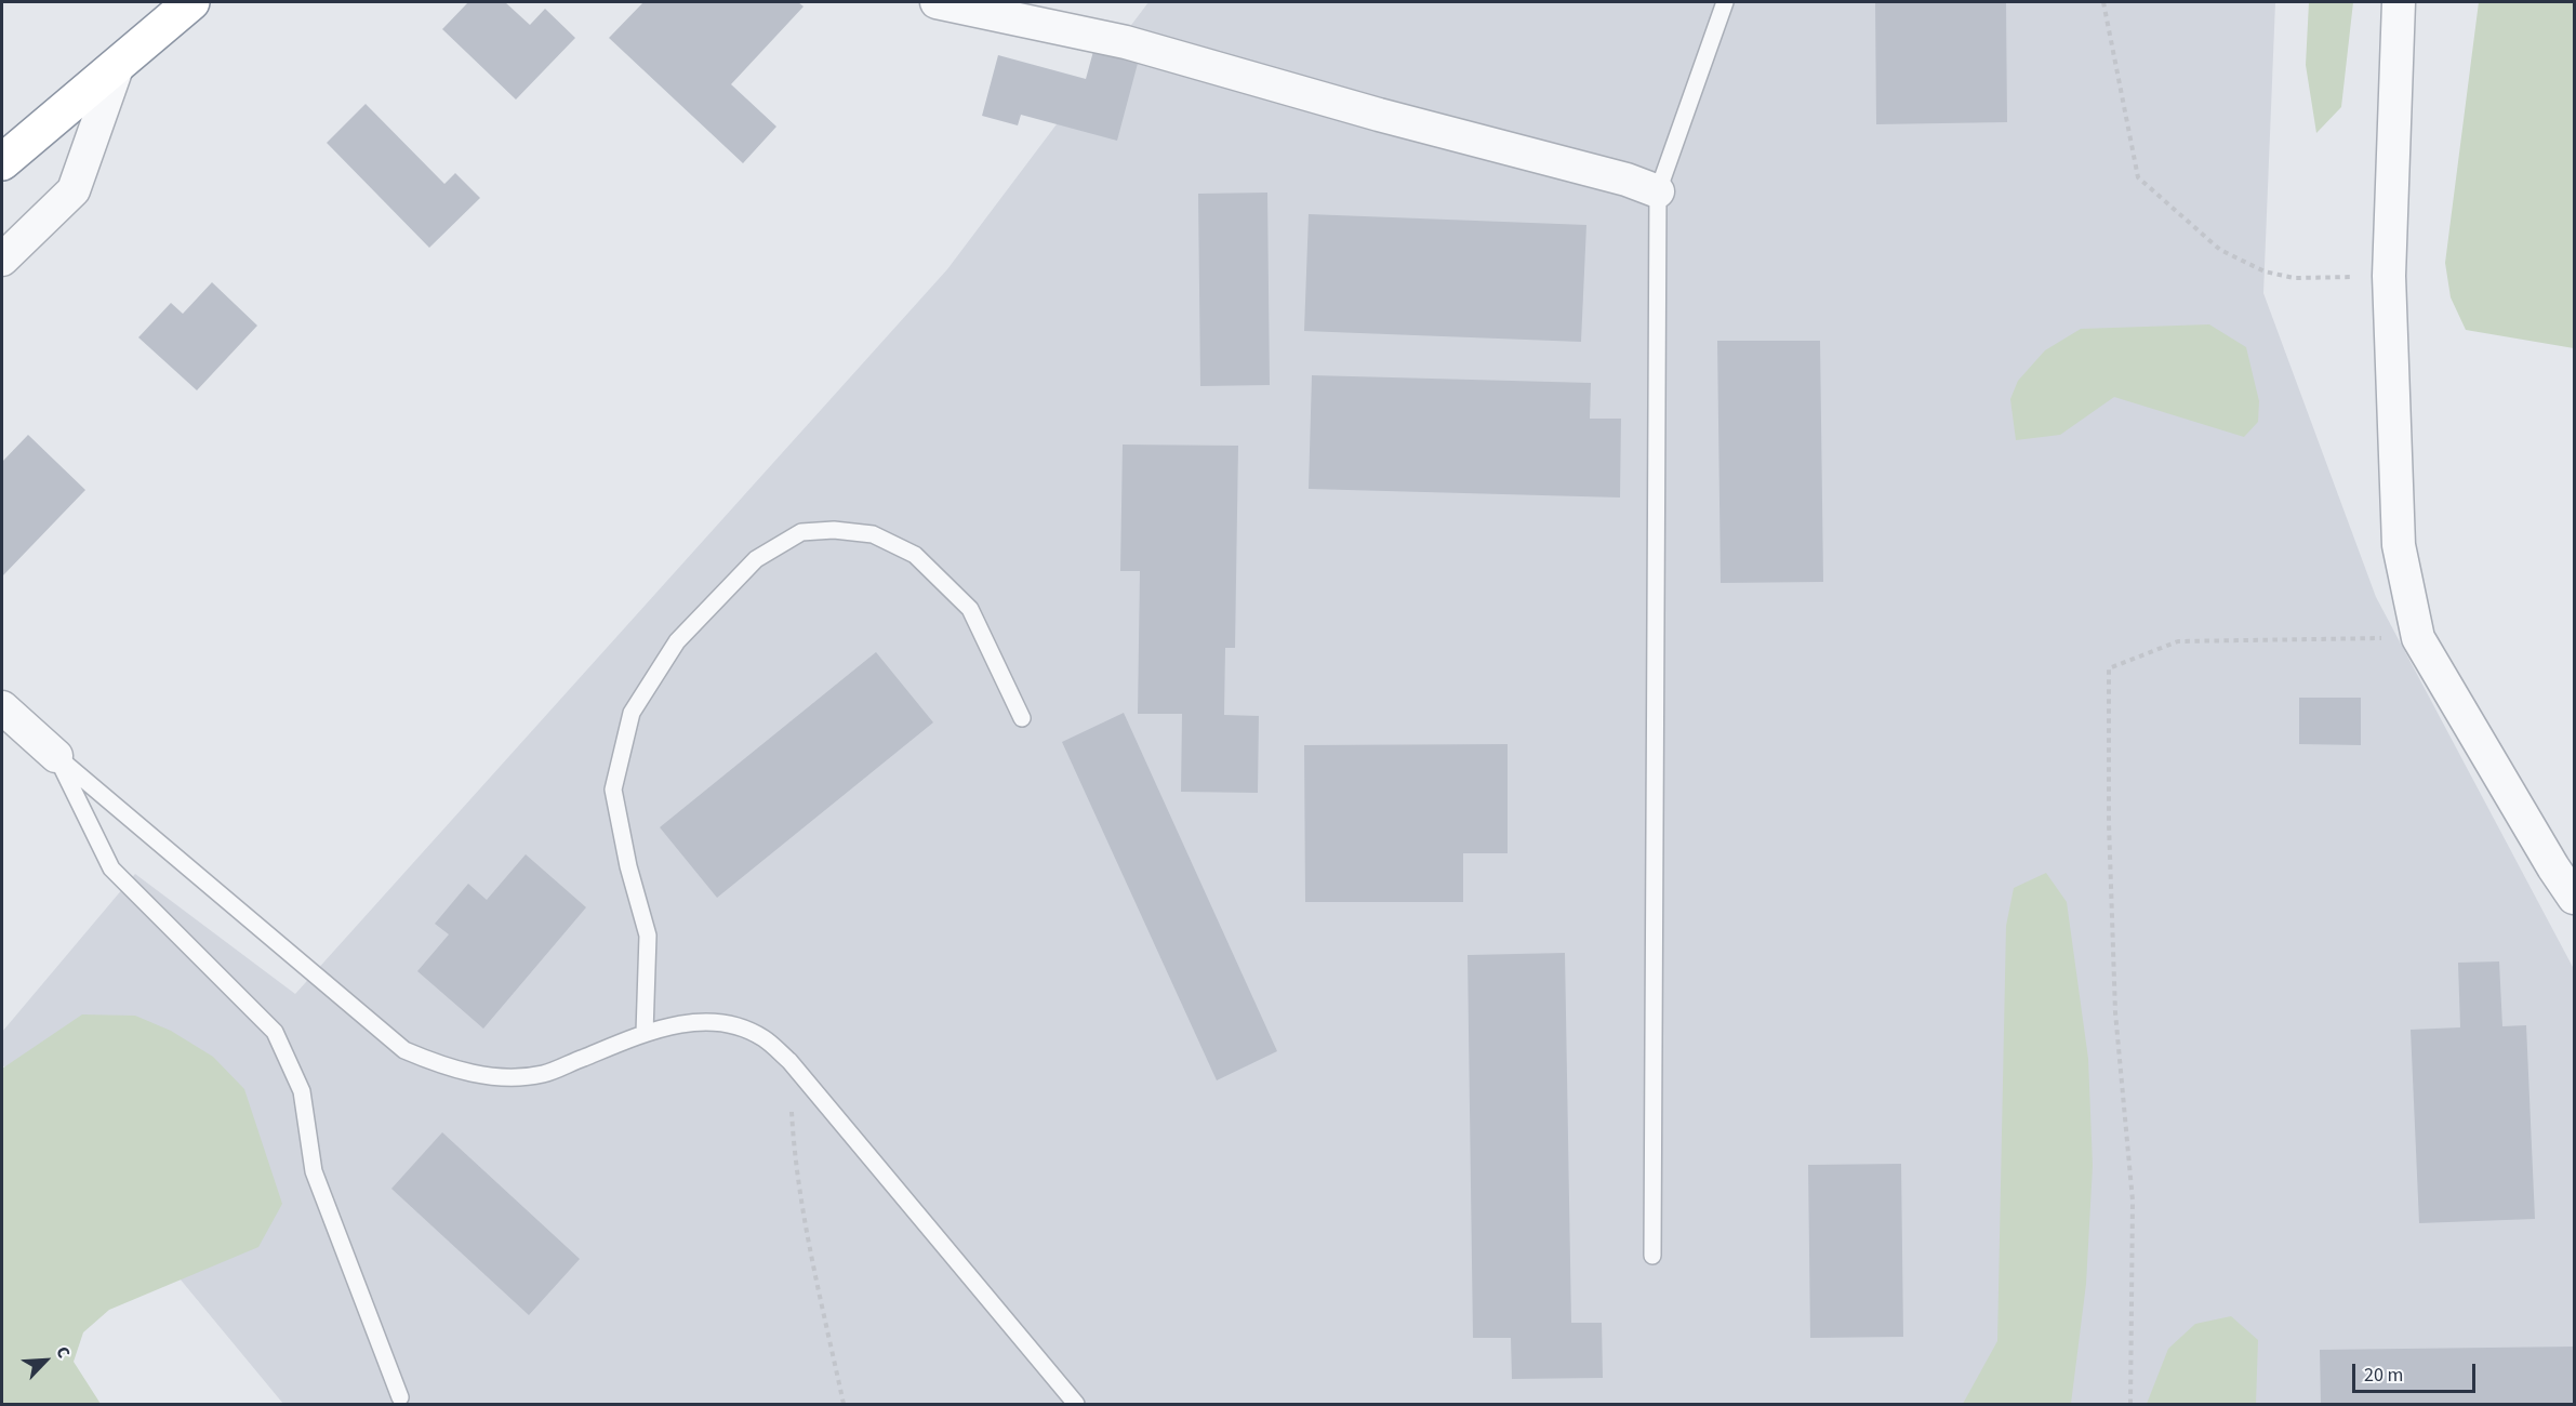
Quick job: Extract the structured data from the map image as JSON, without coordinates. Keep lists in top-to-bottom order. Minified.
{"scale_bar":"20 m","north":"top right"}
